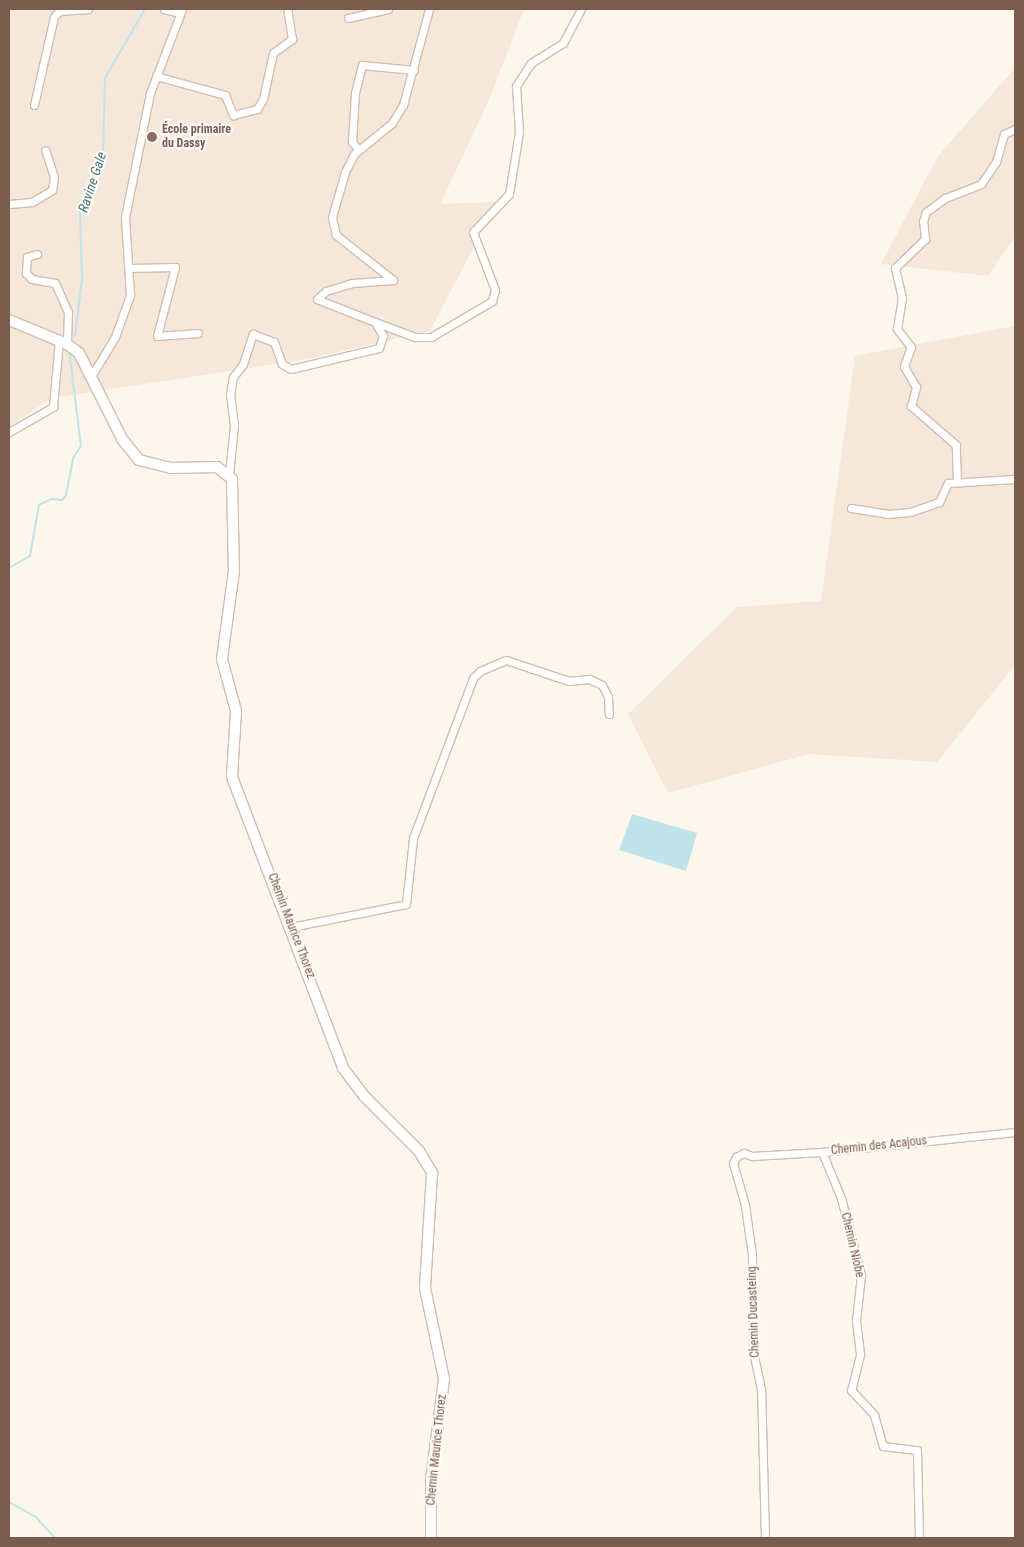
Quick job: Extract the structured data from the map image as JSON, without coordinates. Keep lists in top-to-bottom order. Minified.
{"streets":{"main road":["Chemin Maurice Thorez"],"street":["Chemin des Acajous","Chemin Niobe","Chemin Ducasteing"]},"crossings":[["Chemin des Acajous","Chemin Niobe"],["Chemin des Acajous","Chemin Ducasteing"]],"water":["Ravine Gale"],"places":["École primaire du Dassy"]}
